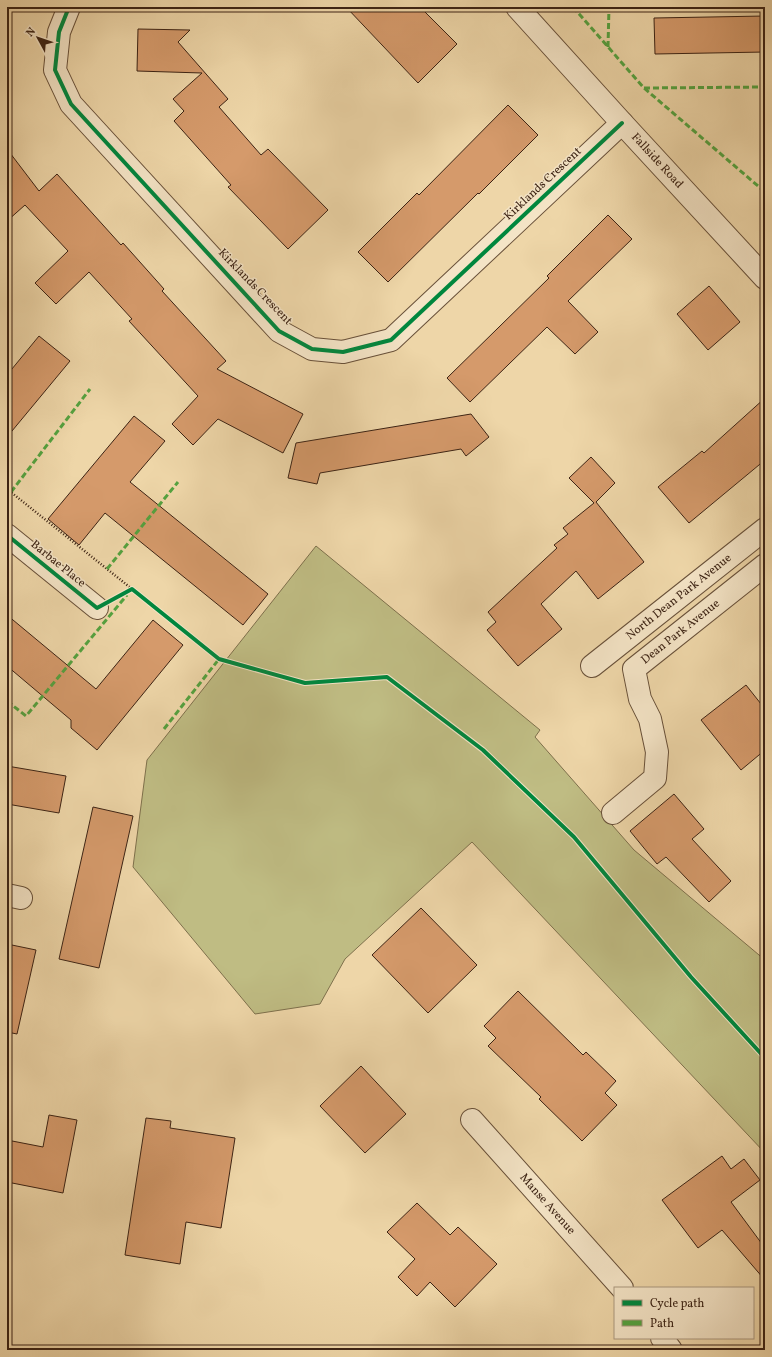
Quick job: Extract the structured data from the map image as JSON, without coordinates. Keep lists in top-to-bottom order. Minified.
{"streets":{"street":["Fallside Road","Kirklands Crescent","Barbae Place","North Dean Park Avenue","Dean Park Avenue","Manse Avenue"]},"crossings":[["Fallside Road","Kirklands Crescent"]],"legend":["Cycle path","Path"],"north":"top left"}
